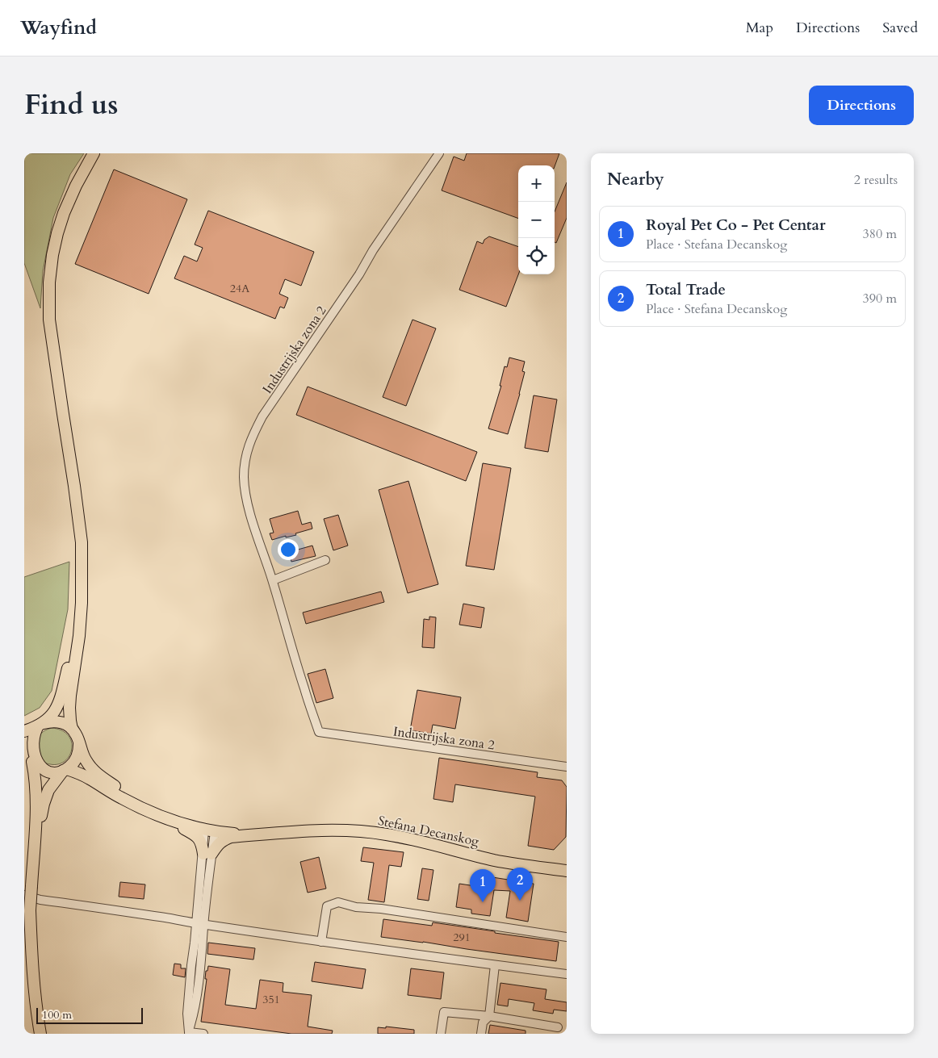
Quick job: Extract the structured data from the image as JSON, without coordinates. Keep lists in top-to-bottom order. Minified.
{"streets":{"main road":["Stefana Decanskog"],"street":["Industrijska zona 2"]},"house_numbers":["24A","291","351"],"scale_bar":"100 m","page":{"header":"Wayfind","nav":["Map","Directions","Saved"],"title":"Find us","buttons":"Directions","heading":["Nearby","2 results"],"map_buttons":["+","−"],"list":[{"mark":"1","name":"Royal Pet Co - Pet Centar","note":"Place · Stefana Decanskog","value":"380 m"},{"mark":"2","name":"Total Trade","note":"Place · Stefana Decanskog","value":"390 m"}],"pins":["2","1"],"scale":"100 m"}}
